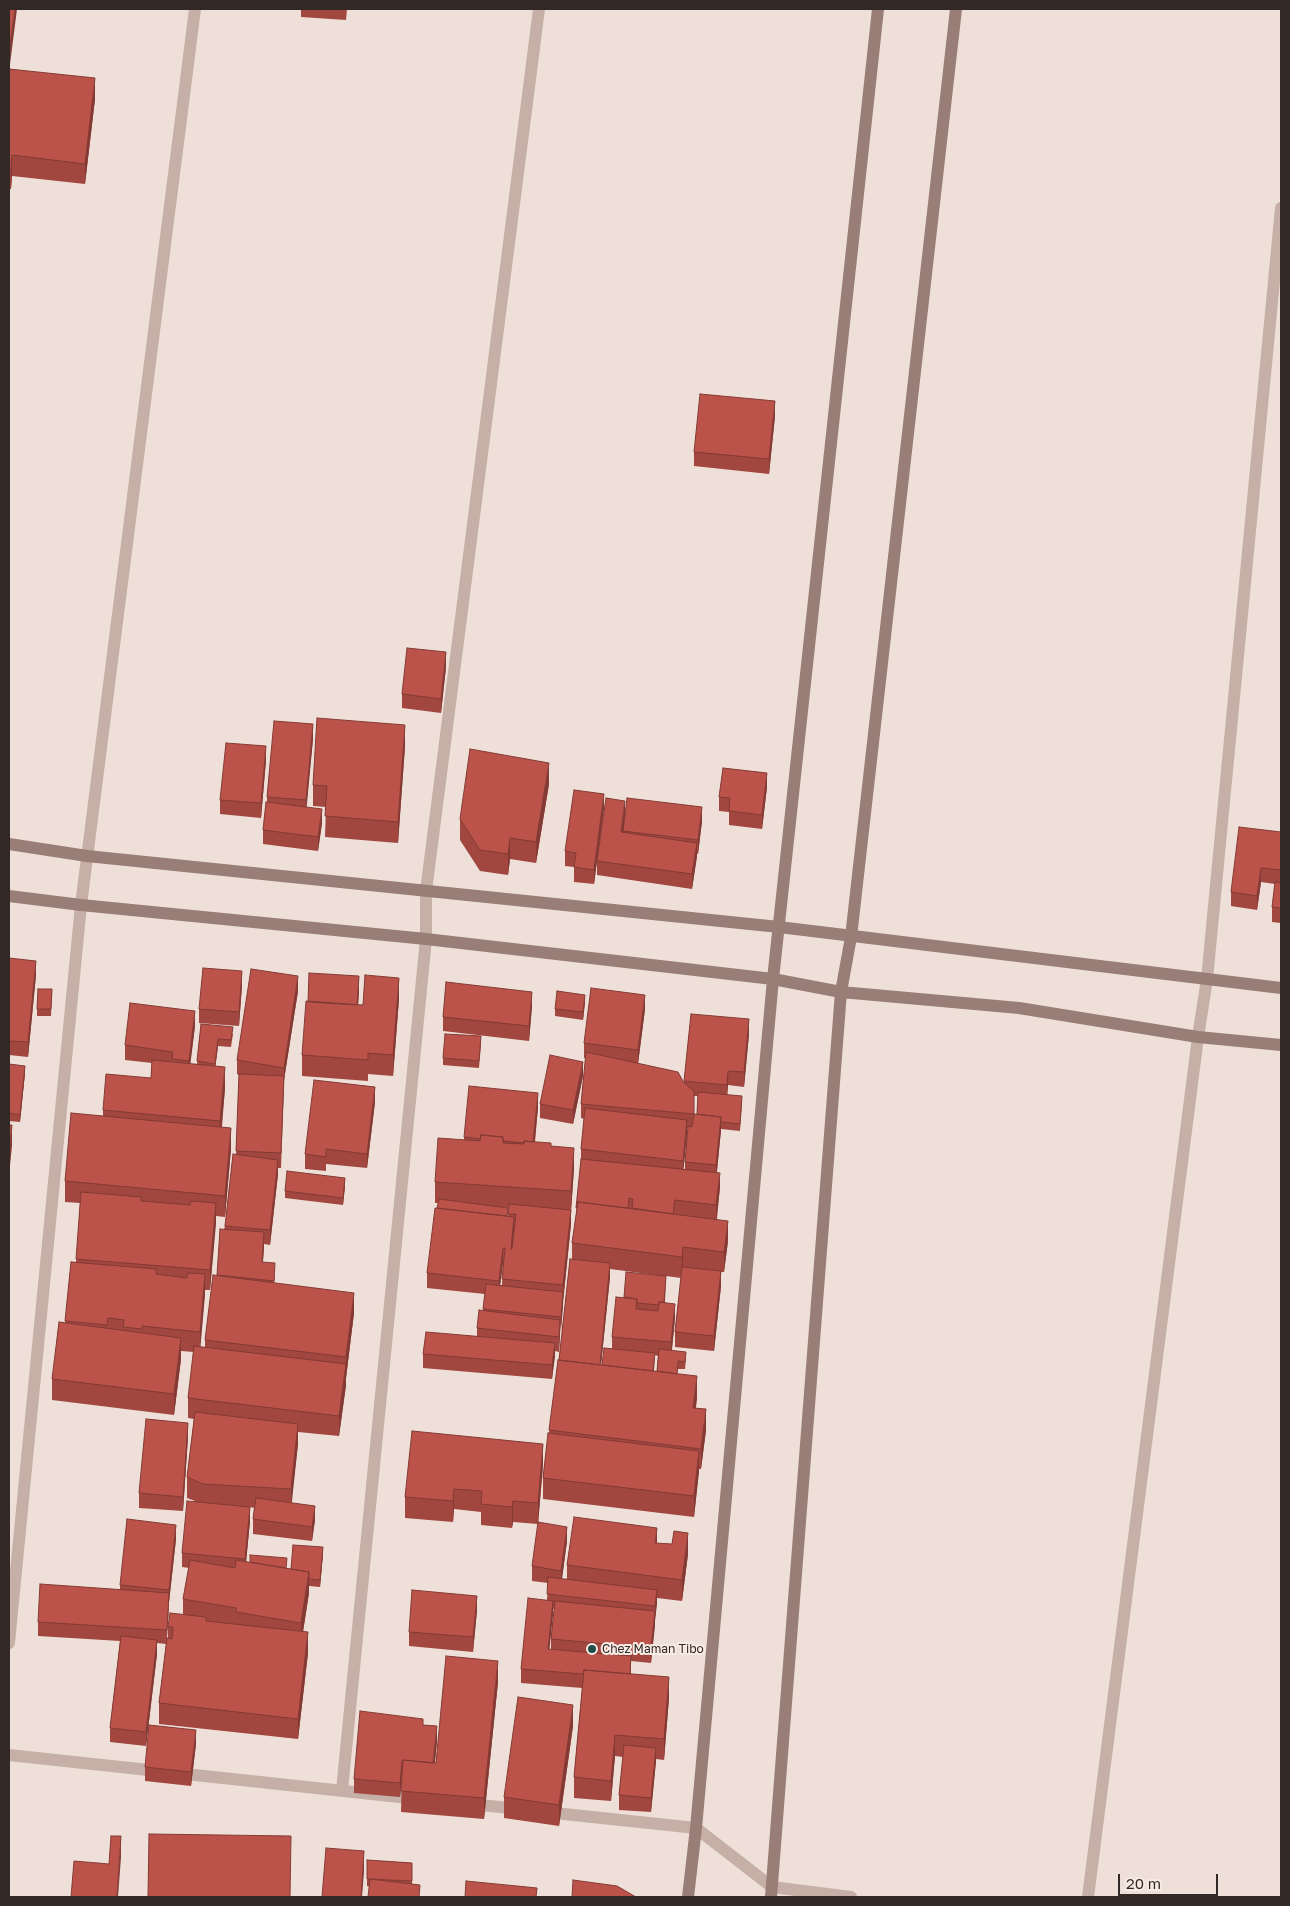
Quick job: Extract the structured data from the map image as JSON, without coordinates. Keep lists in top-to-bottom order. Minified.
{"places":["Chez Maman Tibo"],"scale_bar":"20 m"}
